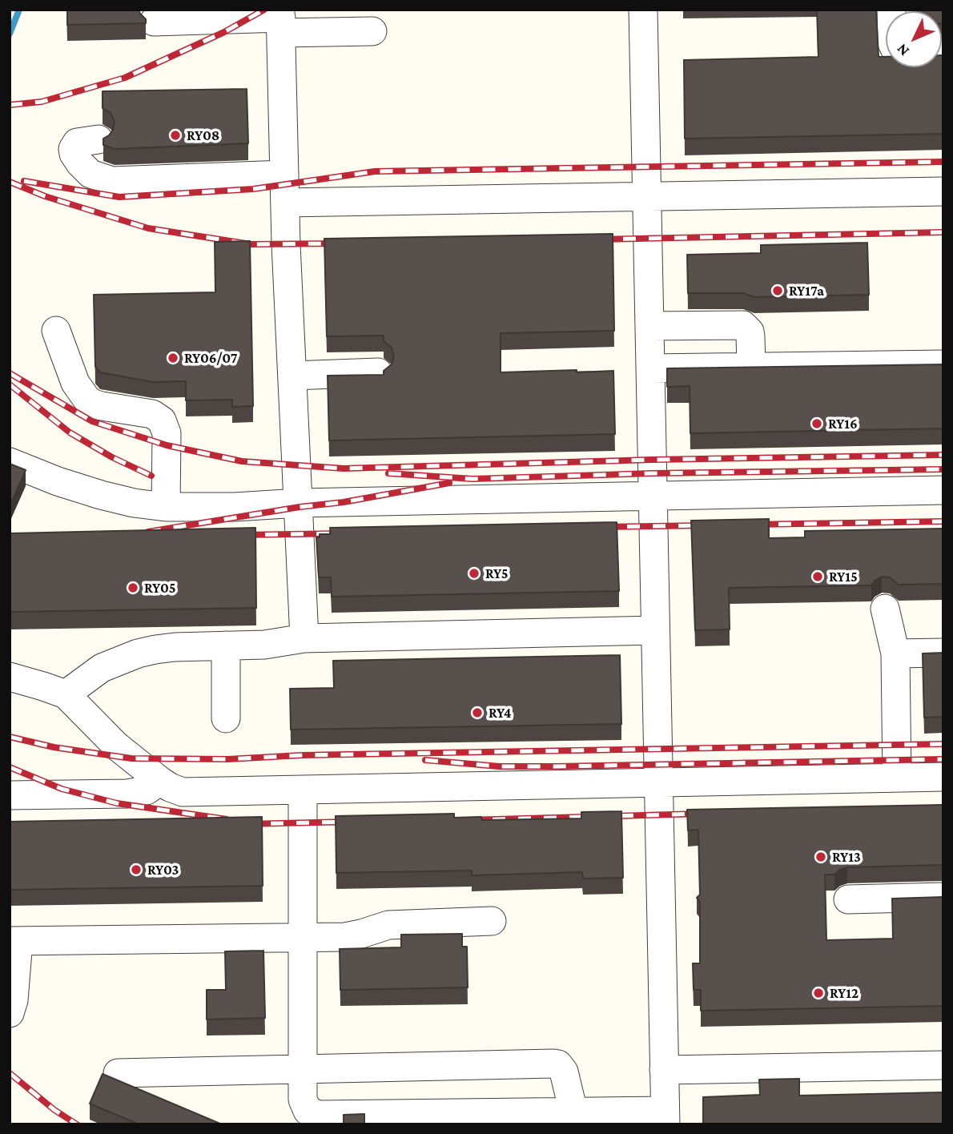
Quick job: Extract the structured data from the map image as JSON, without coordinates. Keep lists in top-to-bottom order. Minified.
{"places":["RY08","RY17a","RY06/07","RY16","RY5","RY15","RY05","RY4","RY13","RY03","RY12"],"north":"bottom left"}
